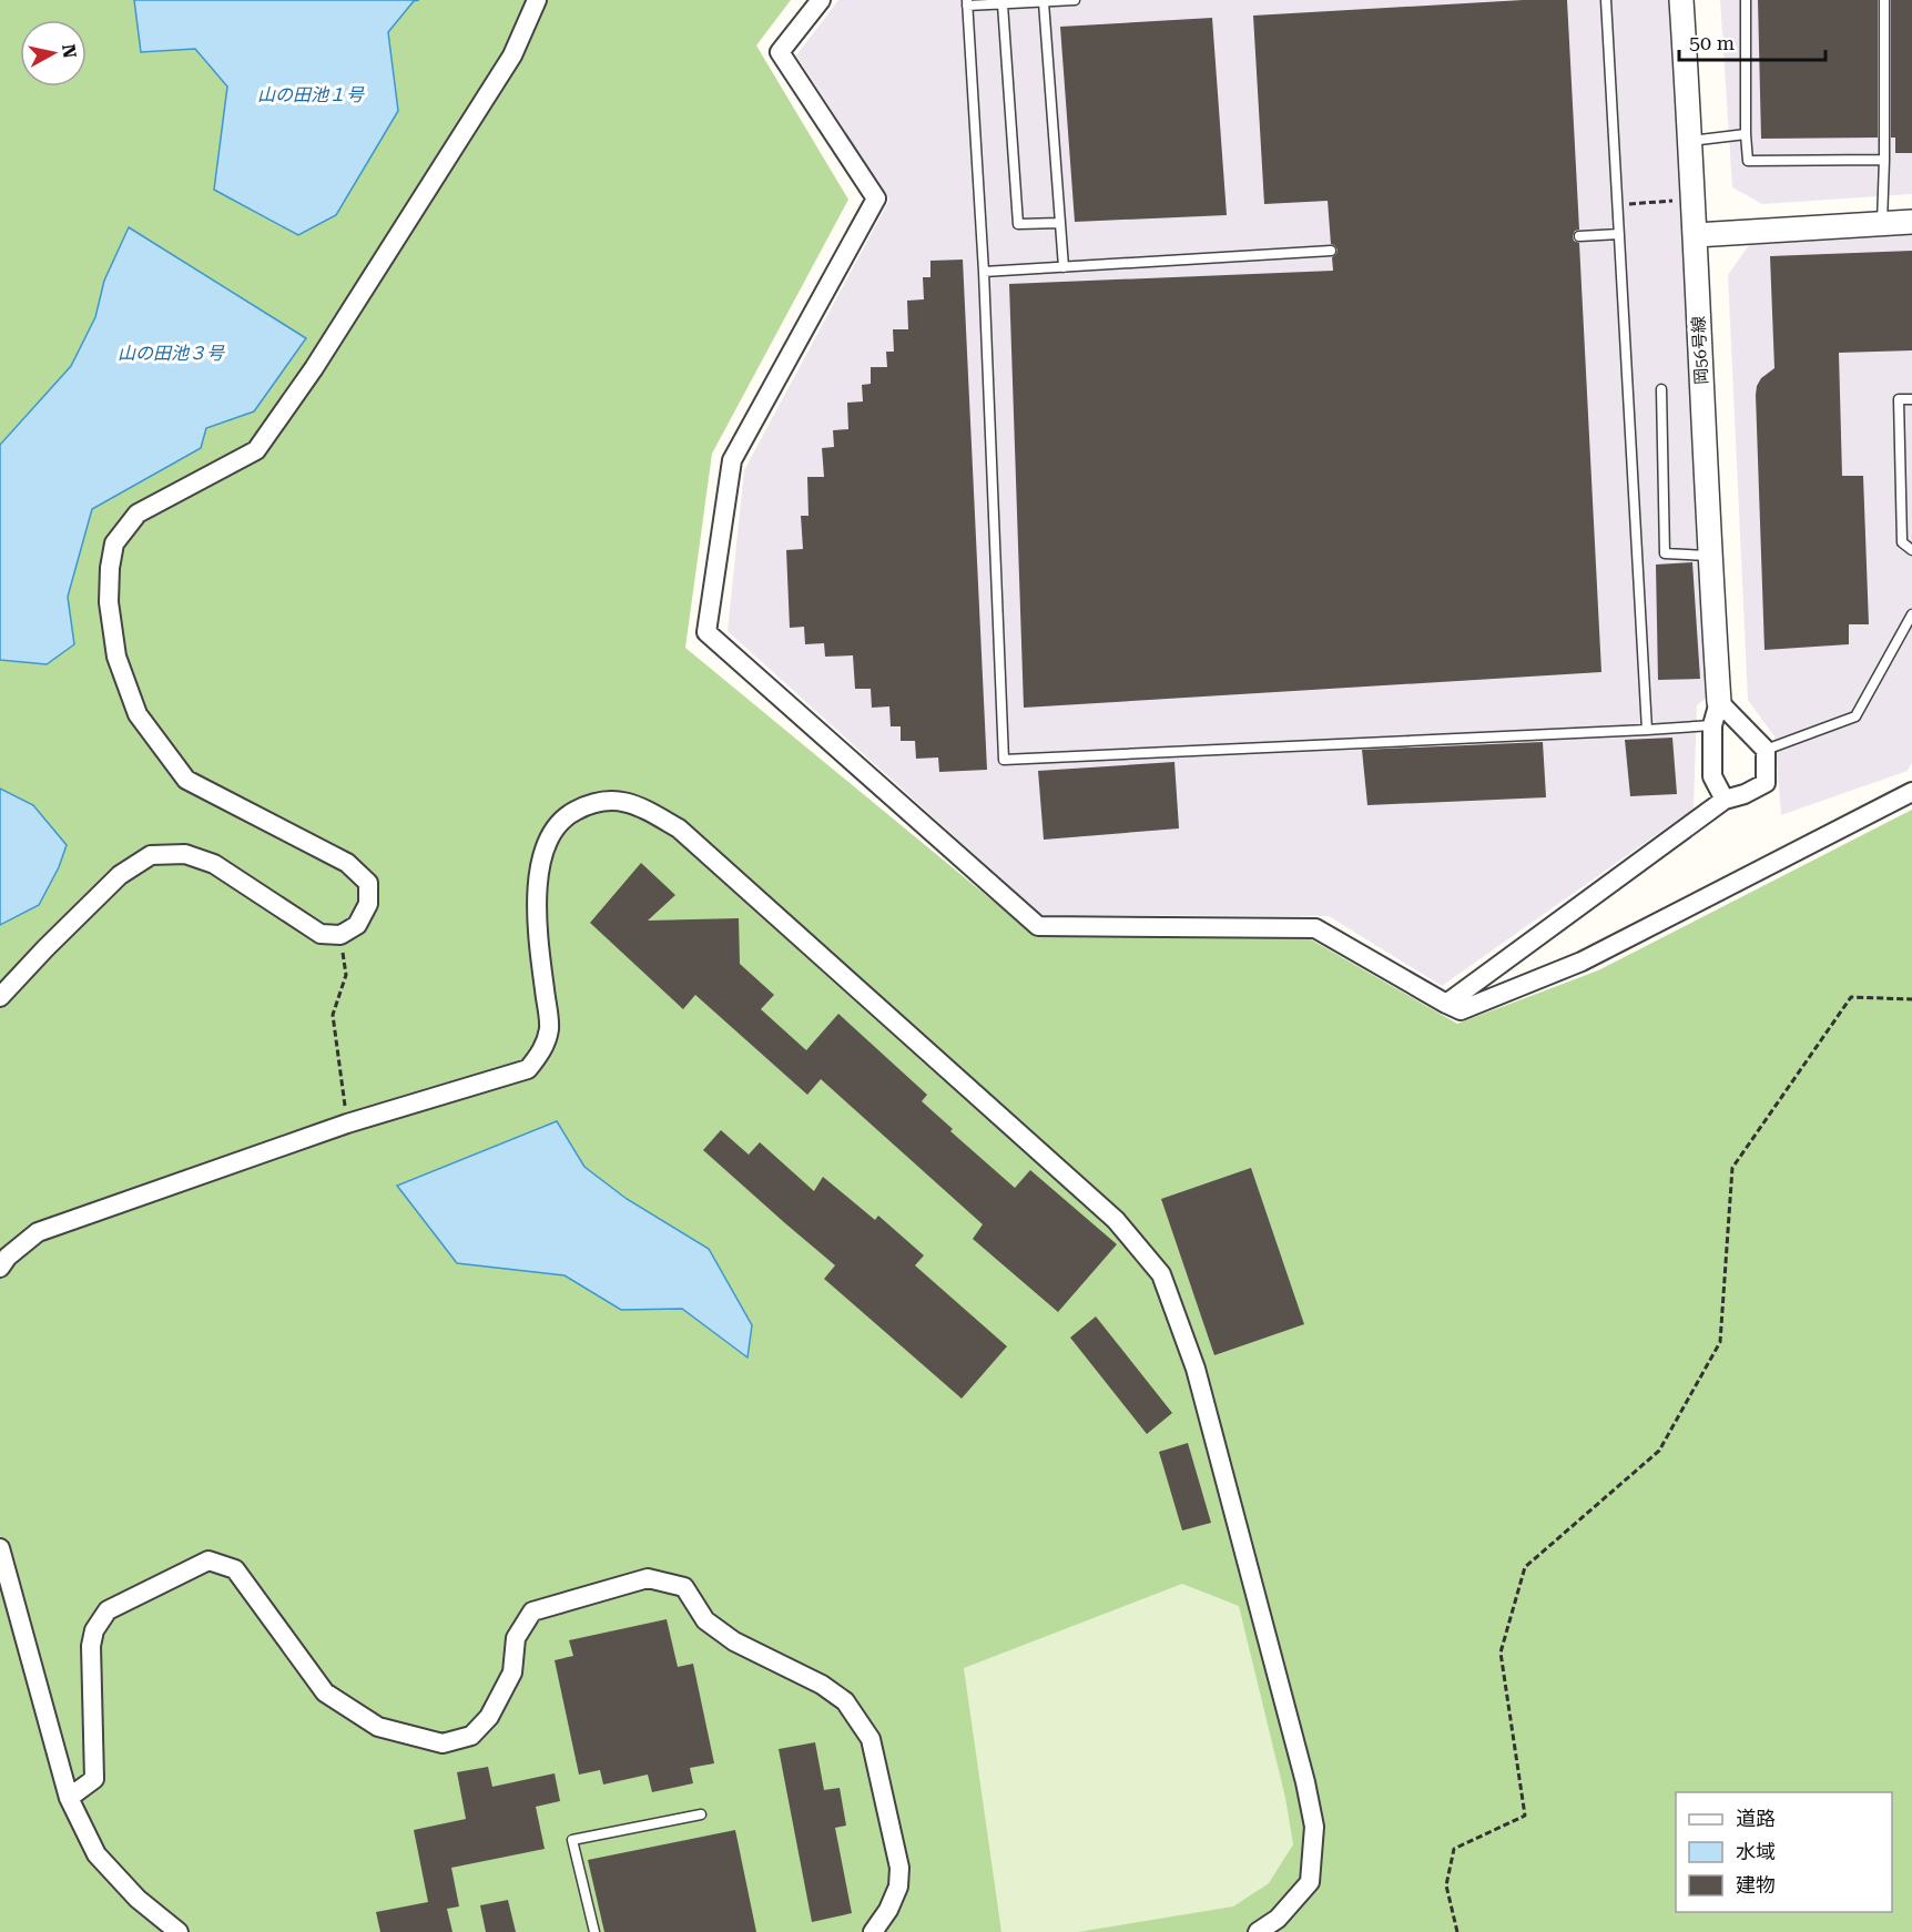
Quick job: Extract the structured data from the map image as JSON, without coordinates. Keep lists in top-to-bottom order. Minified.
{"streets":{"street":["岡56号線"]},"water":["山の田池１号","山の田池３号"],"legend":["道路","水域","建物"],"scale_bar":"50 m","north":"right"}
